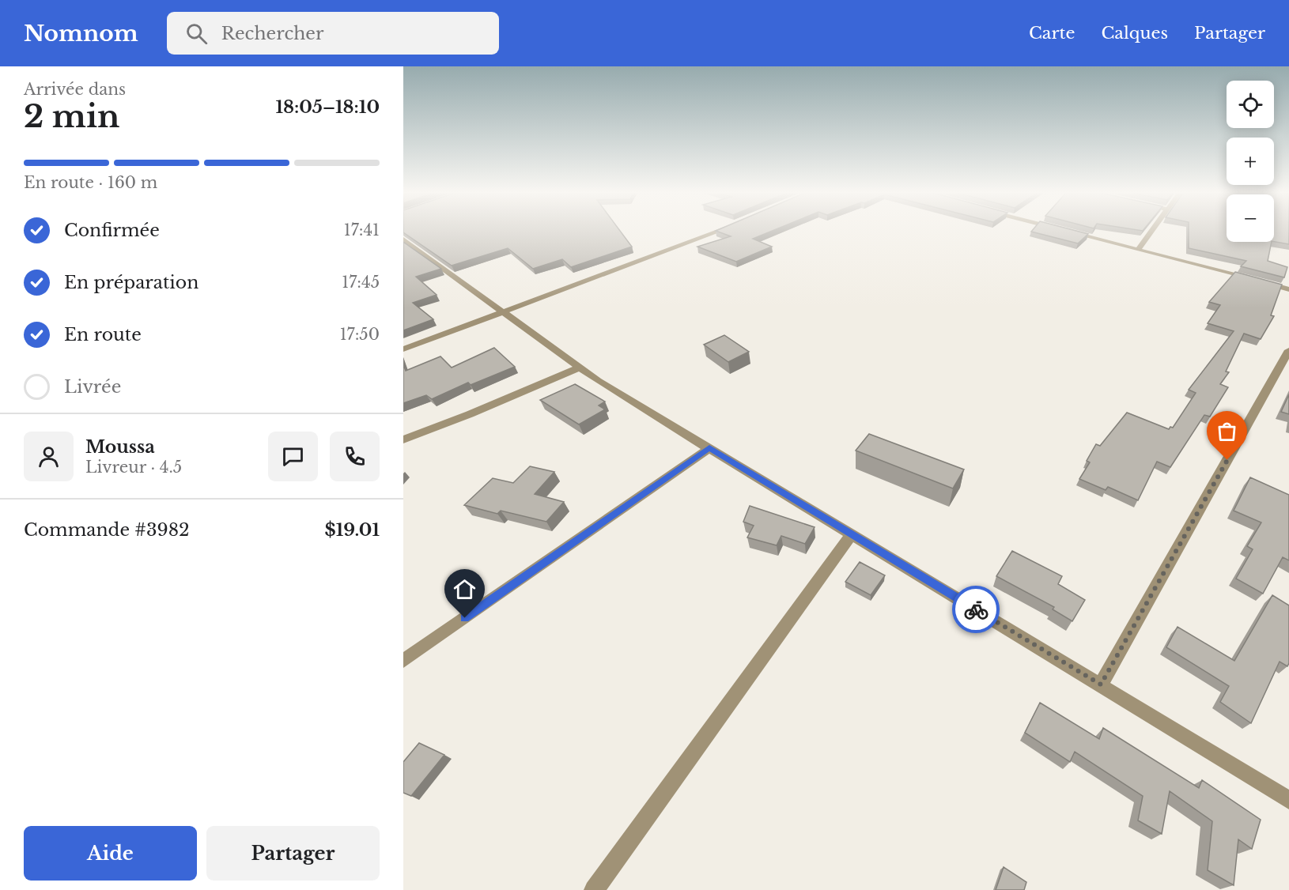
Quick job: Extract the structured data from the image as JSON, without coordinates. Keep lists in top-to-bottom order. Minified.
{"page":{"header":"Nomnom","search":"Rechercher","nav":["Carte","Calques","Partager"],"heading":["2 min","Arrivée dans","18:05–18:10"],"panel":["Moussa","Livreur · 4.5","Commande #3982","$19.01"],"map_buttons":["+","−"],"bar":"En route · 160 m","list":[["Confirmée","17:41"],["En préparation","17:45"],["En route","17:50"],"Livrée"],"buttons":["Aide","Partager"]}}
